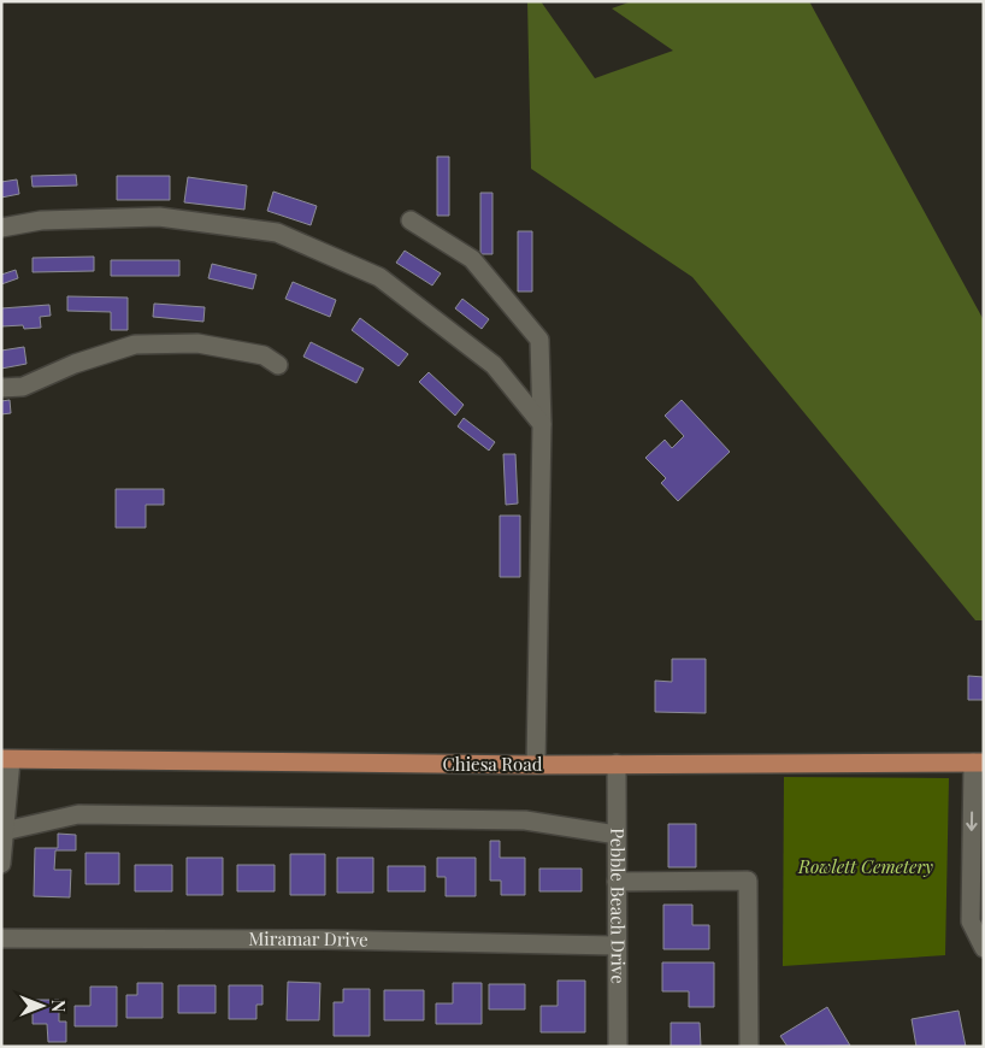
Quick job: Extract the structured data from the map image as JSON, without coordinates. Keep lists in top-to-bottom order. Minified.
{"streets":{"main road":["Chiesa Road"],"street":["Pebble Beach Drive","Miramar Drive"]},"crossings":[["Chiesa Road","Pebble Beach Drive"],["Pebble Beach Drive","Miramar Drive"]],"parks":["Rowlett Cemetery"],"north":"right"}
